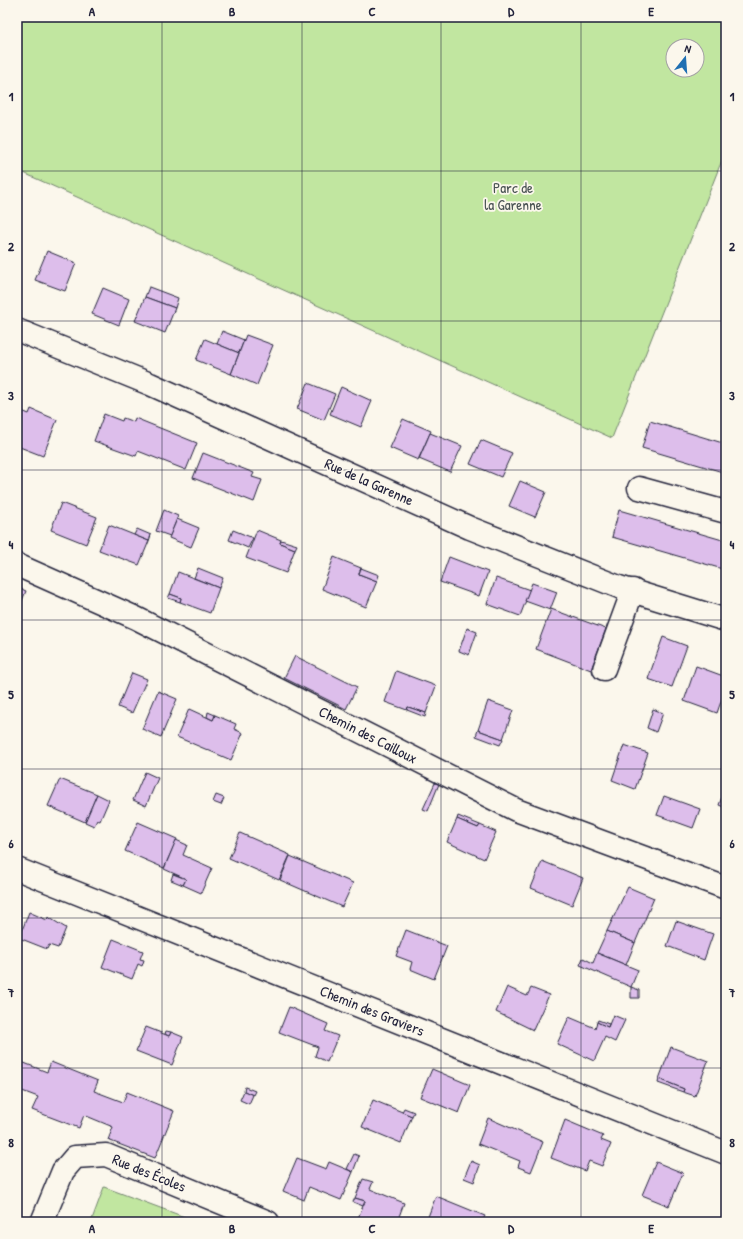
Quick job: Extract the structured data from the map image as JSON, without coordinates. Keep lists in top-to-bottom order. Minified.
{"streets":{"street":["Rue de la Garenne","Chemin des Cailloux","Chemin des Graviers","Rue des Écoles"]},"parks":["Parc de la Garenne"],"north":"top","grid":{"columns":["A","B","C","D","E"],"rows":["1","2","3","4","5","6","7","8"]}}
